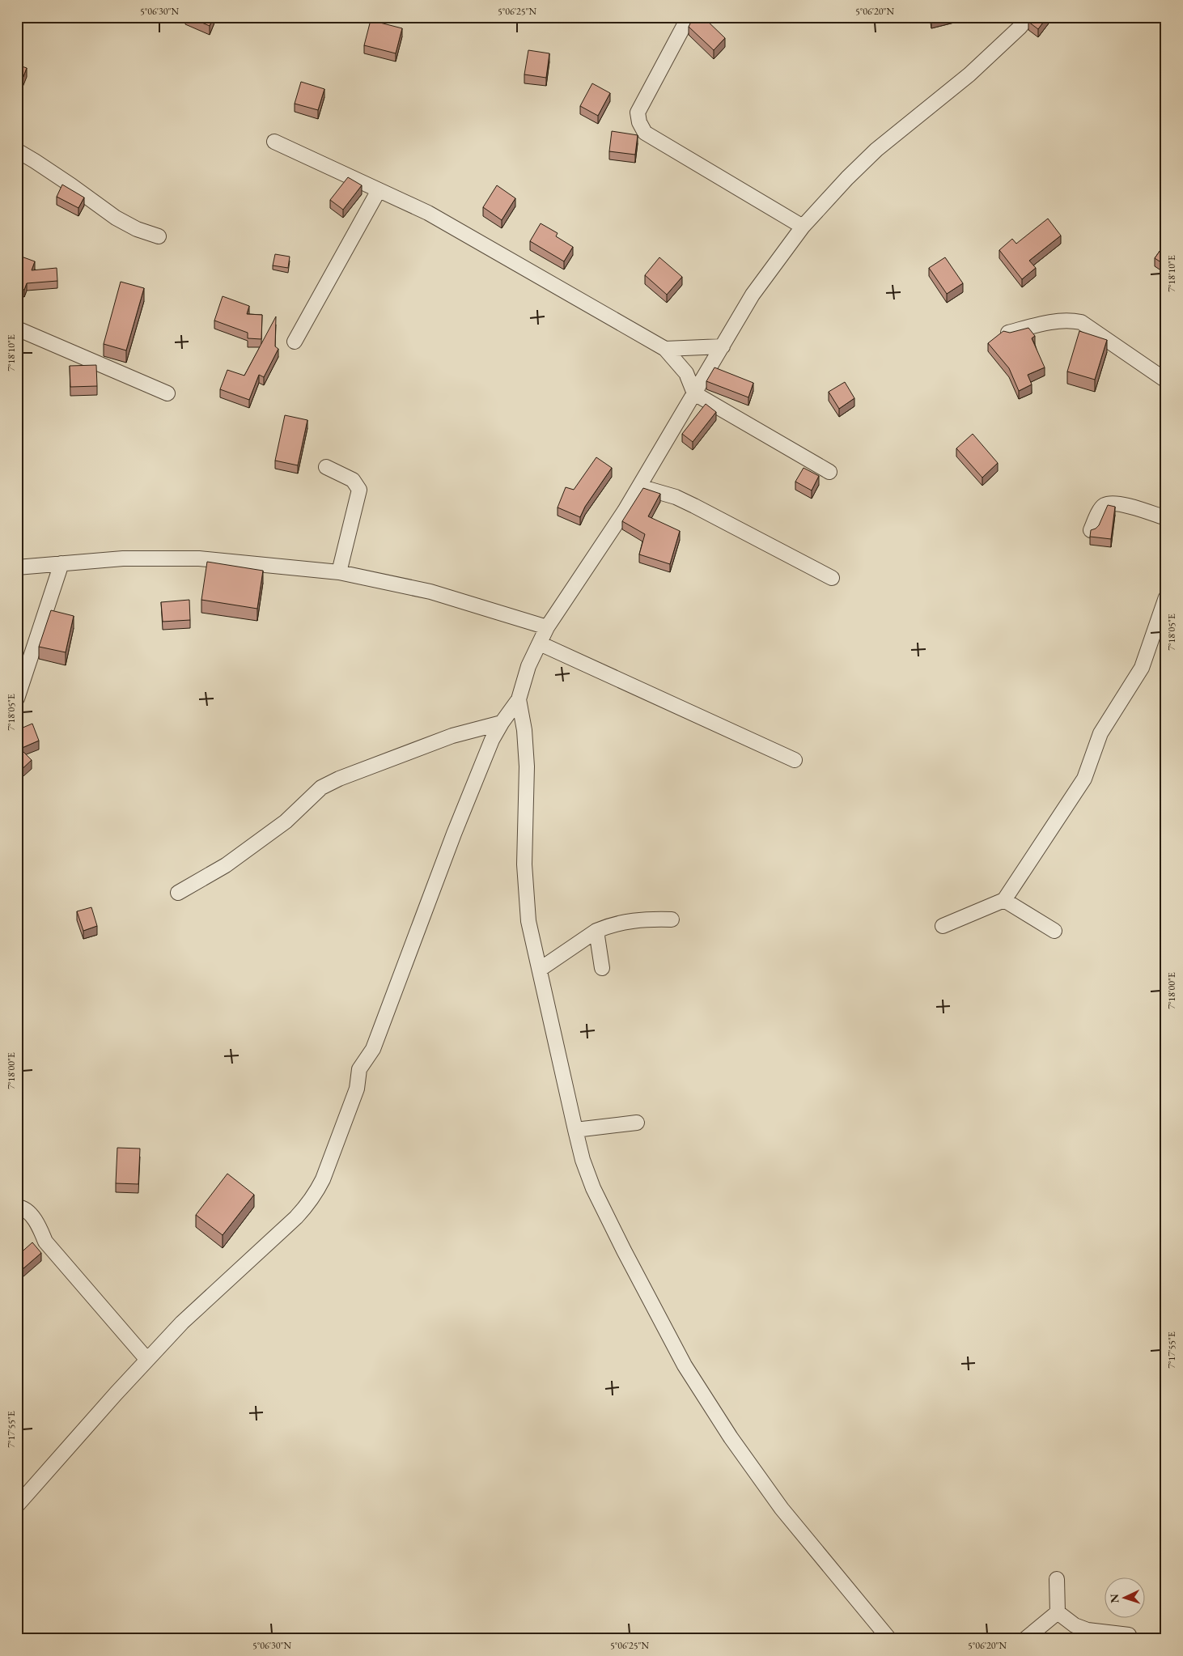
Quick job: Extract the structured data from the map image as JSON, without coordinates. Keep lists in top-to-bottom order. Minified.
{"north":"left","coordinates":["5°06'30\"N","5°06'25\"N","5°06'20\"N","7°18'10\"E","7°18'05\"E","7°18'00\"E","7°17'55\"E"]}
